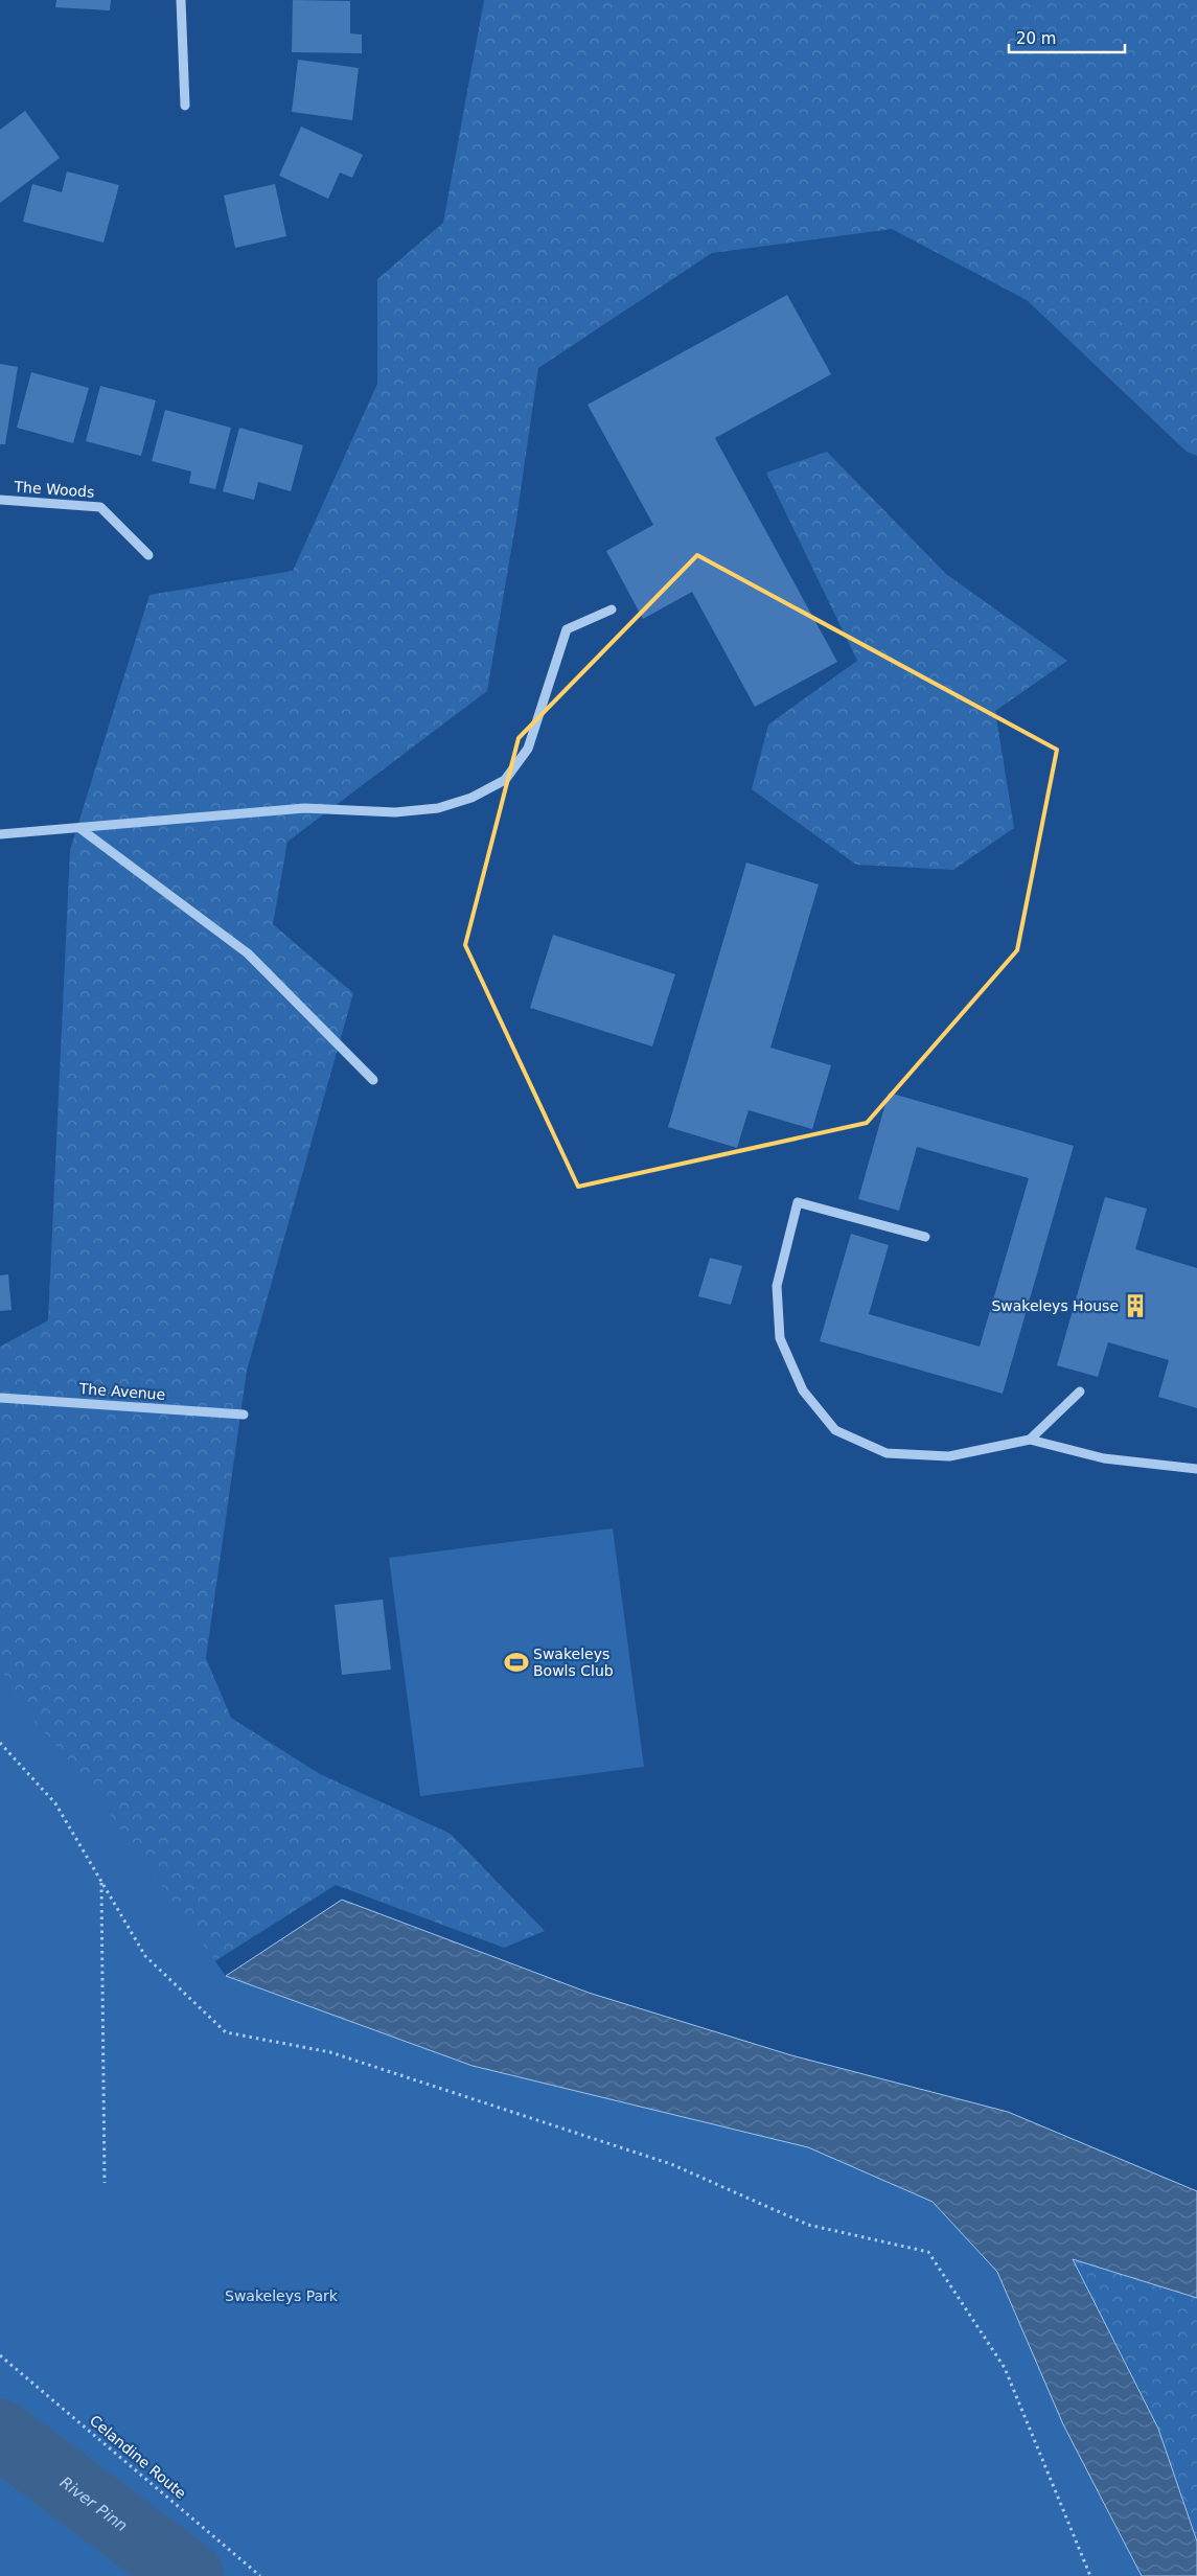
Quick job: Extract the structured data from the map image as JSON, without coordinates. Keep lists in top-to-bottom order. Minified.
{"streets":{"street":["The Woods","The Avenue"],"path":["Celandine Route"]},"water":["River Pinn"],"parks":["Swakeleys Park"],"places":{"building":["Swakeleys House"],"sports":["Swakeleys Bowls Club"]},"scale_bar":"20 m"}
